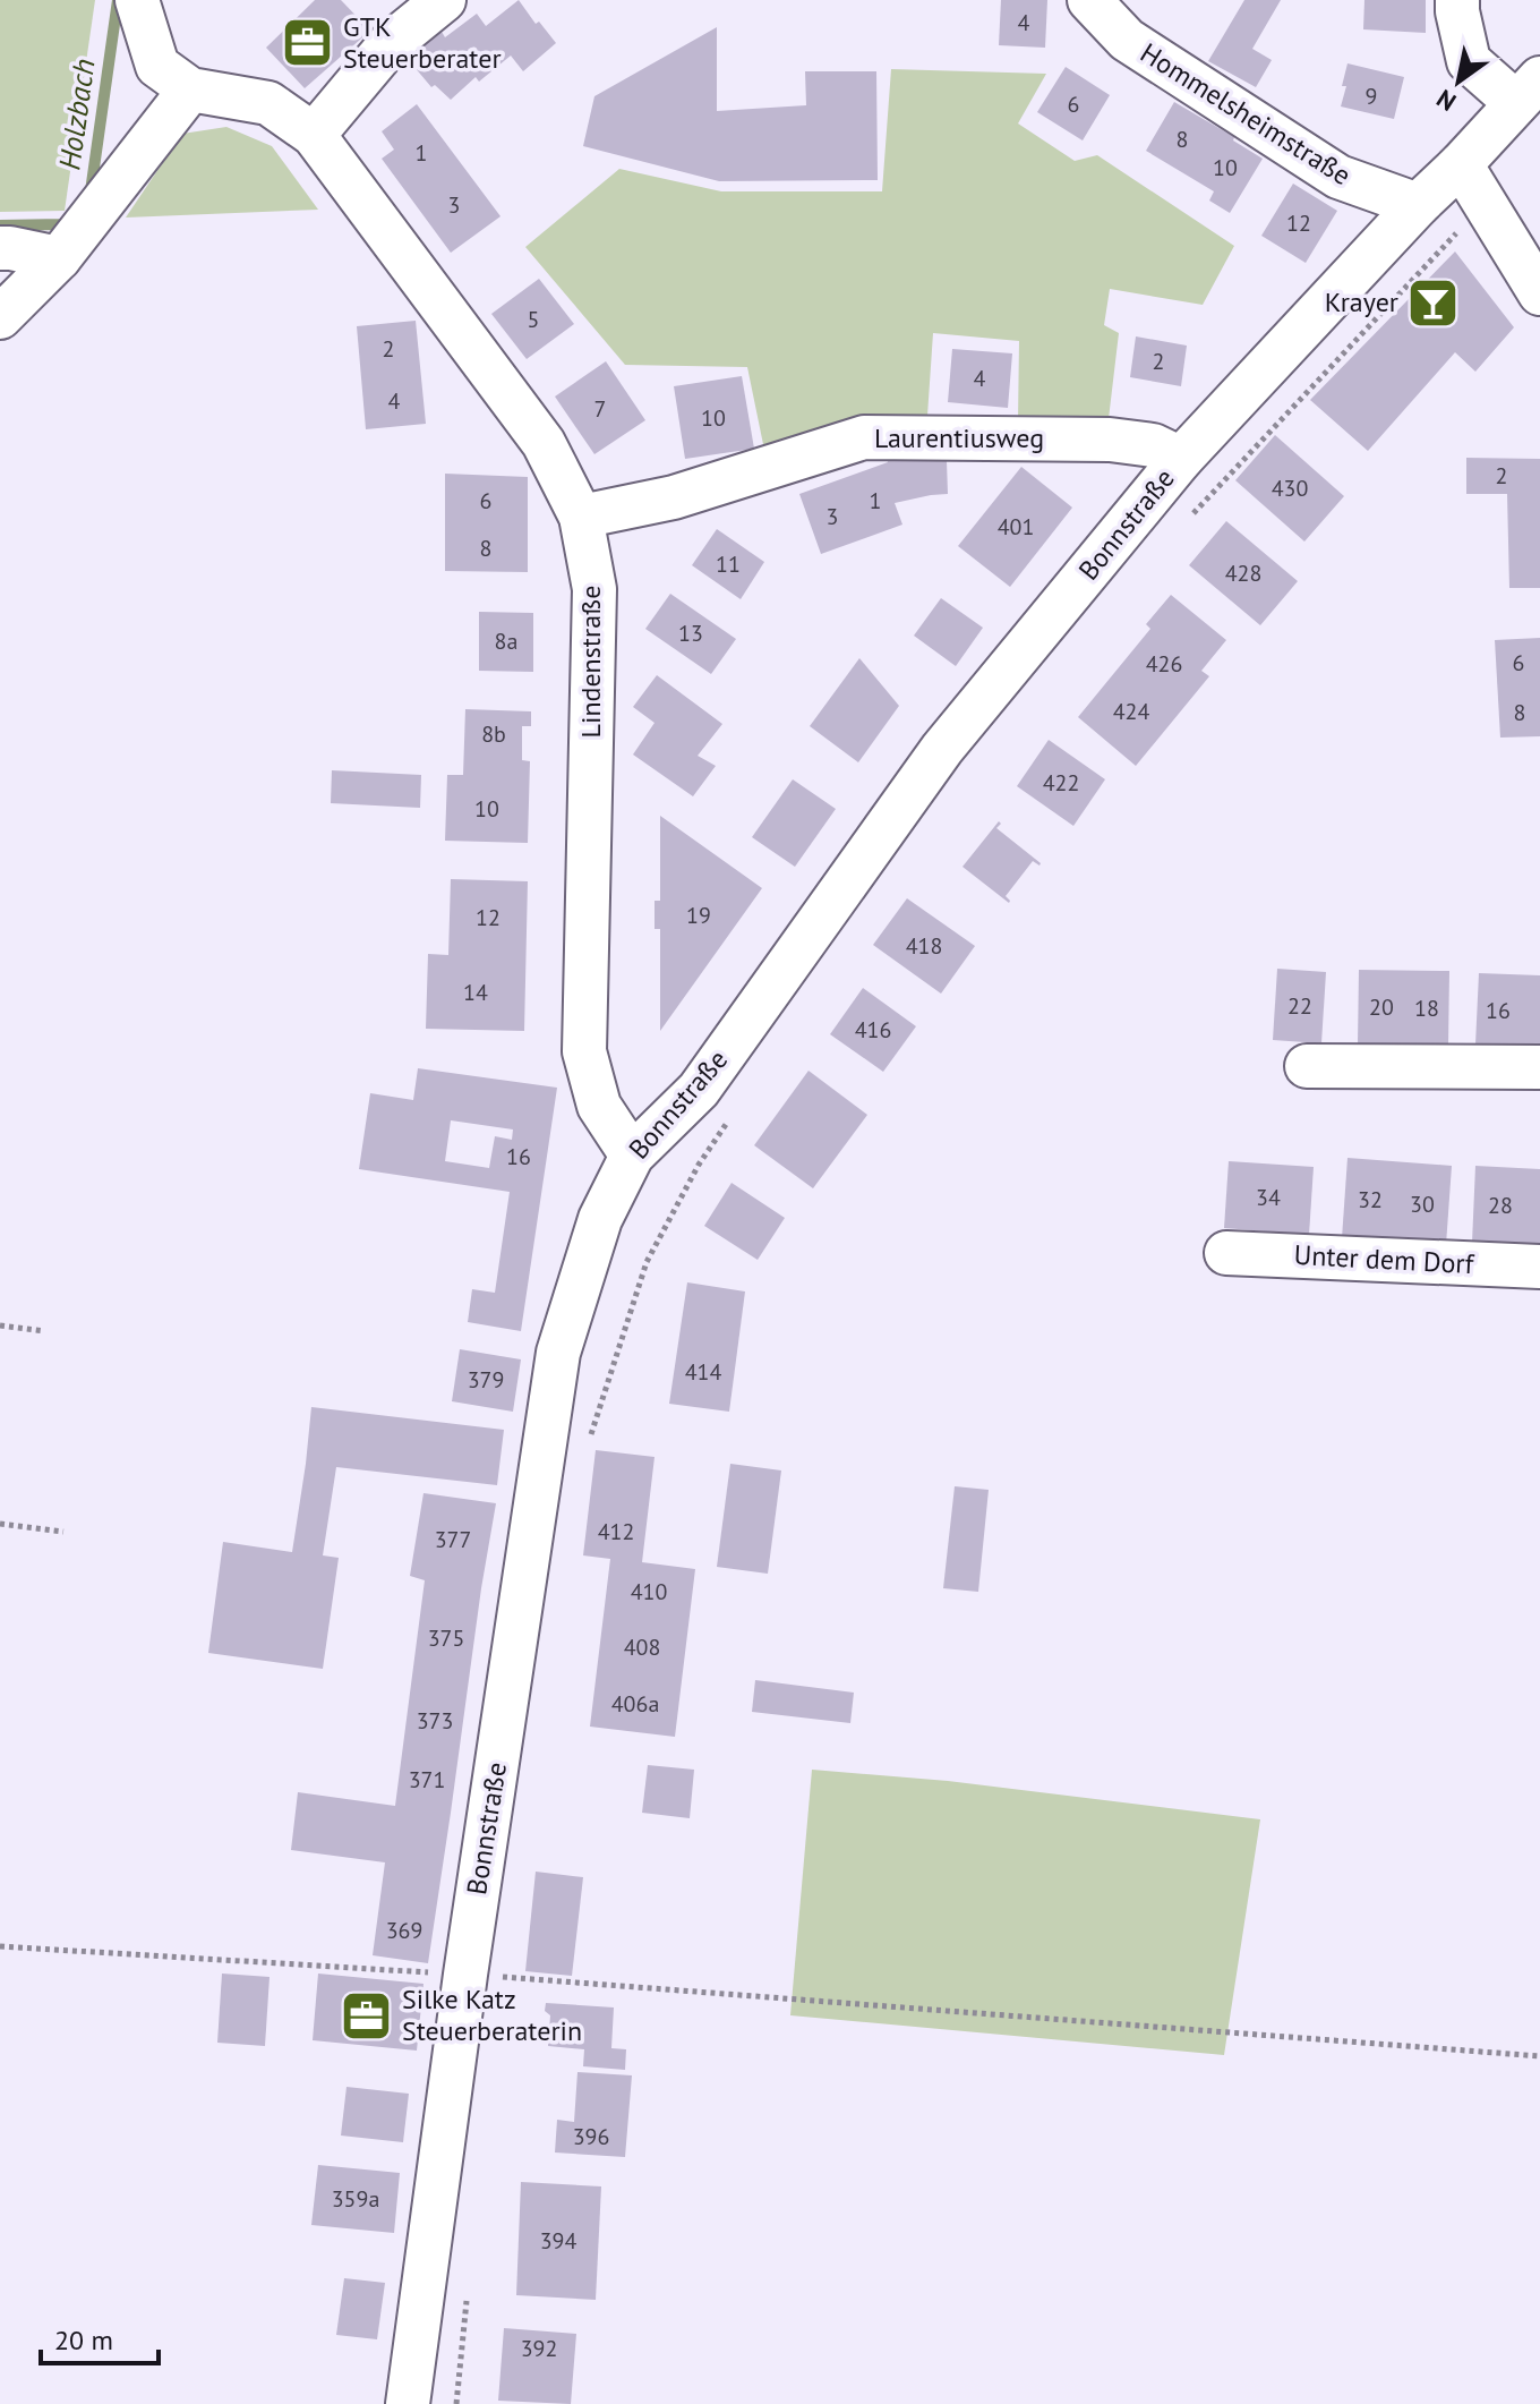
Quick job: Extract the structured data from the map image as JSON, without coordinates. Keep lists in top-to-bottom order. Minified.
{"streets":{"street":["Hommelsheimstraße","Laurentiusweg","Bonnstraße","Lindenstraße","Unter dem Dorf"]},"crossings":[["Hommelsheimstraße","Bonnstraße"],["Laurentiusweg","Bonnstraße"],["Laurentiusweg","Lindenstraße"],["Bonnstraße","Lindenstraße"]],"water":["Holzbach"],"places":{"office":["GTK Steuerberater","Silke Katz Steuerberaterin"],"bar":["Krayer"]},"house_numbers":["4","9","6","8","1","10","3","12","5","2","2","4","4","7","10","2","430","6","1","3","401","8","11","428","13","8a","6","426","424","8","8b","422","10","19","12","418","14","22","20","18","16","416","16","34","32","30","28","414","379","412","377","410","375","408","406a","373","371","369","396","359a","394","392"],"scale_bar":"20 m","north":"bottom left"}
